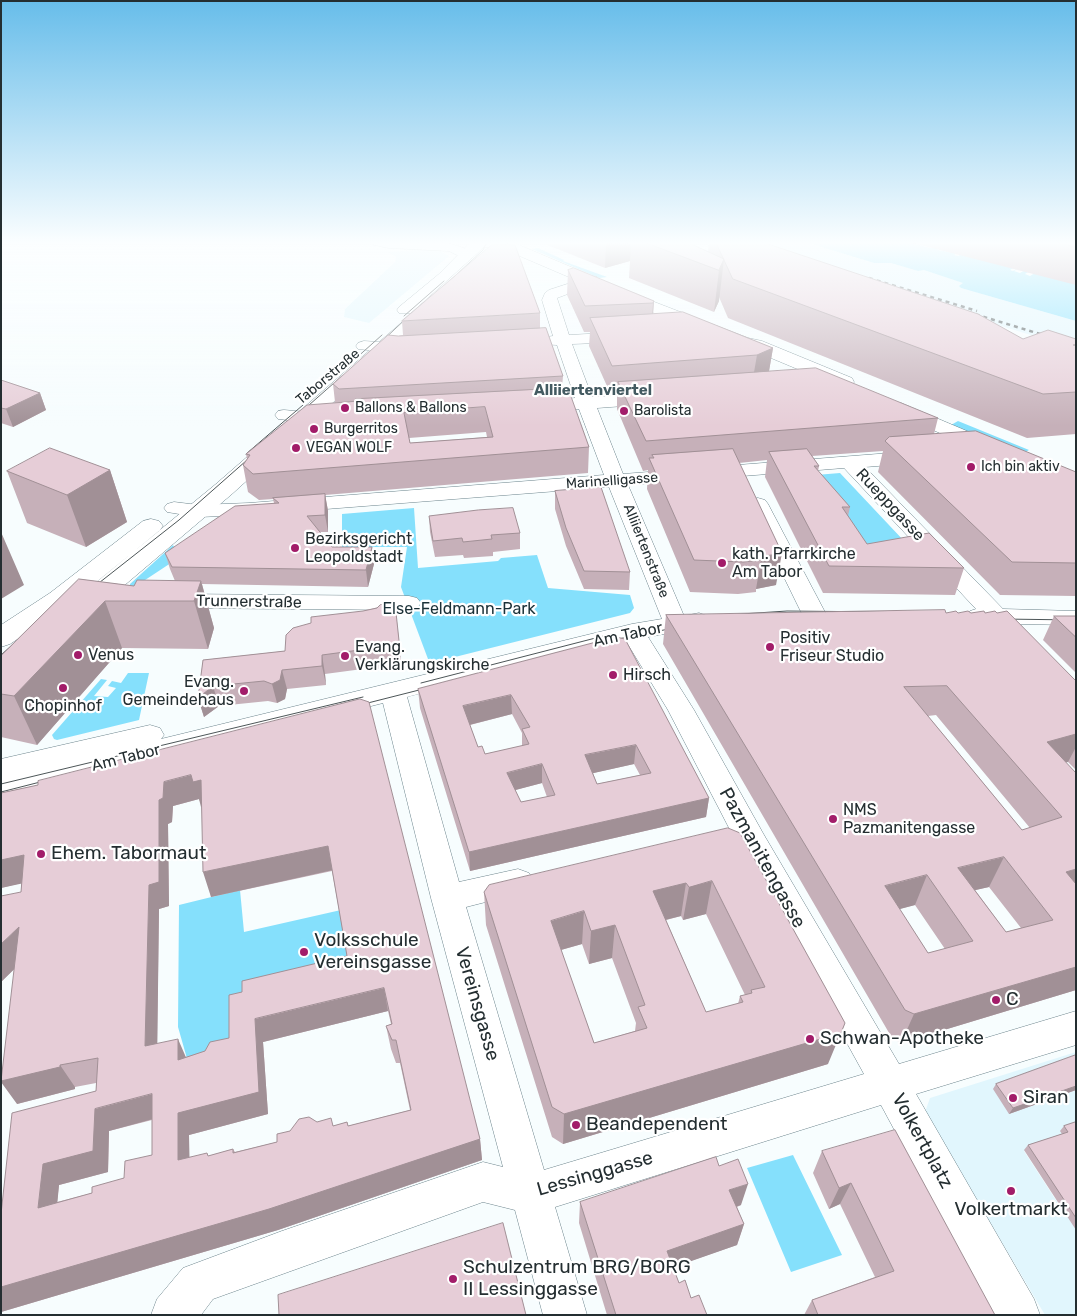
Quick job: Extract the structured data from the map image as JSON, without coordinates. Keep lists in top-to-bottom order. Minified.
{"streets":{"main road":["Taborstraße"],"street":["Marinelligasse","Rueppgasse","Alliiertenstraße","Trunnerstraße","Am Tabor","Pazmanitengasse","Vereinsgasse","Volkertplatz","Lessinggasse"]},"crossings":[["Taborstraße","Marinelligasse"],["Marinelligasse","Rueppgasse"],["Marinelligasse","Alliiertenstraße"],["Alliiertenstraße","Am Tabor"],["Am Tabor","Pazmanitengasse"],["Am Tabor","Vereinsgasse"],["Pazmanitengasse","Volkertplatz"],["Pazmanitengasse","Lessinggasse"],["Vereinsgasse","Lessinggasse"],["Volkertplatz","Lessinggasse"]],"districts":["Alliiertenviertel"],"parks":["Else-Feldmann-Park"],"places":["Ballons & Ballons","Barolista","Burgerritos","VEGAN WOLF","Ich bin aktiv","Bezirksgericht Leopoldstadt","kath. Pfarrkirche Am Tabor","Positiv Friseur Studio","Venus","Evang. Verklärungskirche","Hirsch","Chopinhof","Evang. Gemeindehaus","NMS Pazmanitengasse","Ehem. Tabormaut","Volksschule Vereinsgasse","C","Schwan-Apotheke","Siran","Beandependent","Volkertmarkt","Schulzentrum BRG/BORG II Lessinggasse"]}
